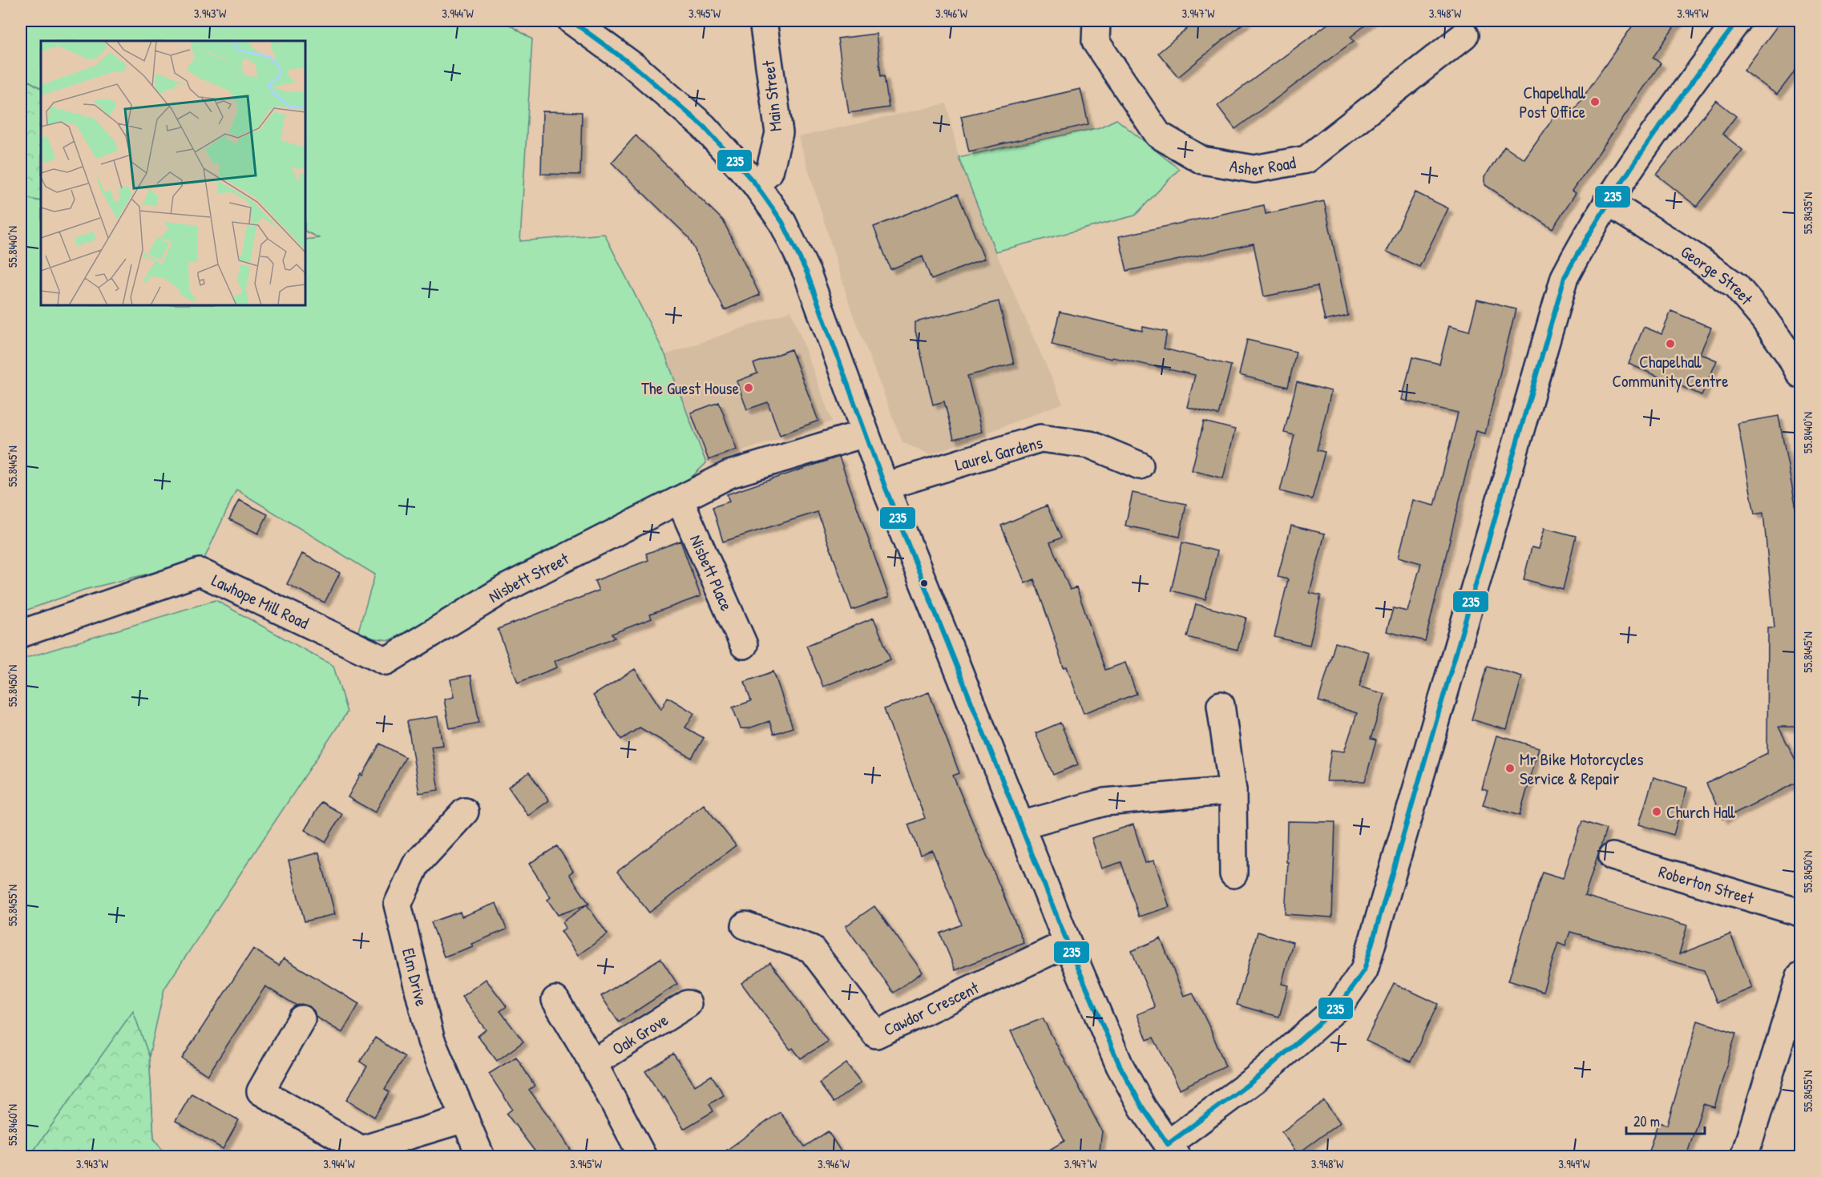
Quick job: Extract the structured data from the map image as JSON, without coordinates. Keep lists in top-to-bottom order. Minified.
{"streets":{"street":["Main Street","Asher Road","George Street","Laurel Gardens","Nisbett Place","Nisbett Street","Lawhope Mill Road","Roberton Street","Elm Drive","Cawdor Crescent","Oak Grove"]},"crossings":[["Nisbett Place","Nisbett Street"],["Nisbett Street","Lawhope Mill Road"]],"places":["Chapelhall Post Office","Chapelhall Community Centre","The Guest House","Mr Bike Motorcycles Service & Repair","Church Hall"],"lines":["transit line 235"],"scale_bar":"20 m","coordinates":["3.943°W","3.944°W","3.945°W","3.946°W","3.947°W","3.948°W","3.949°W","55.8435°N","55.8440°N","55.8445°N","55.8450°N","55.8455°N","55.8460°N"]}
